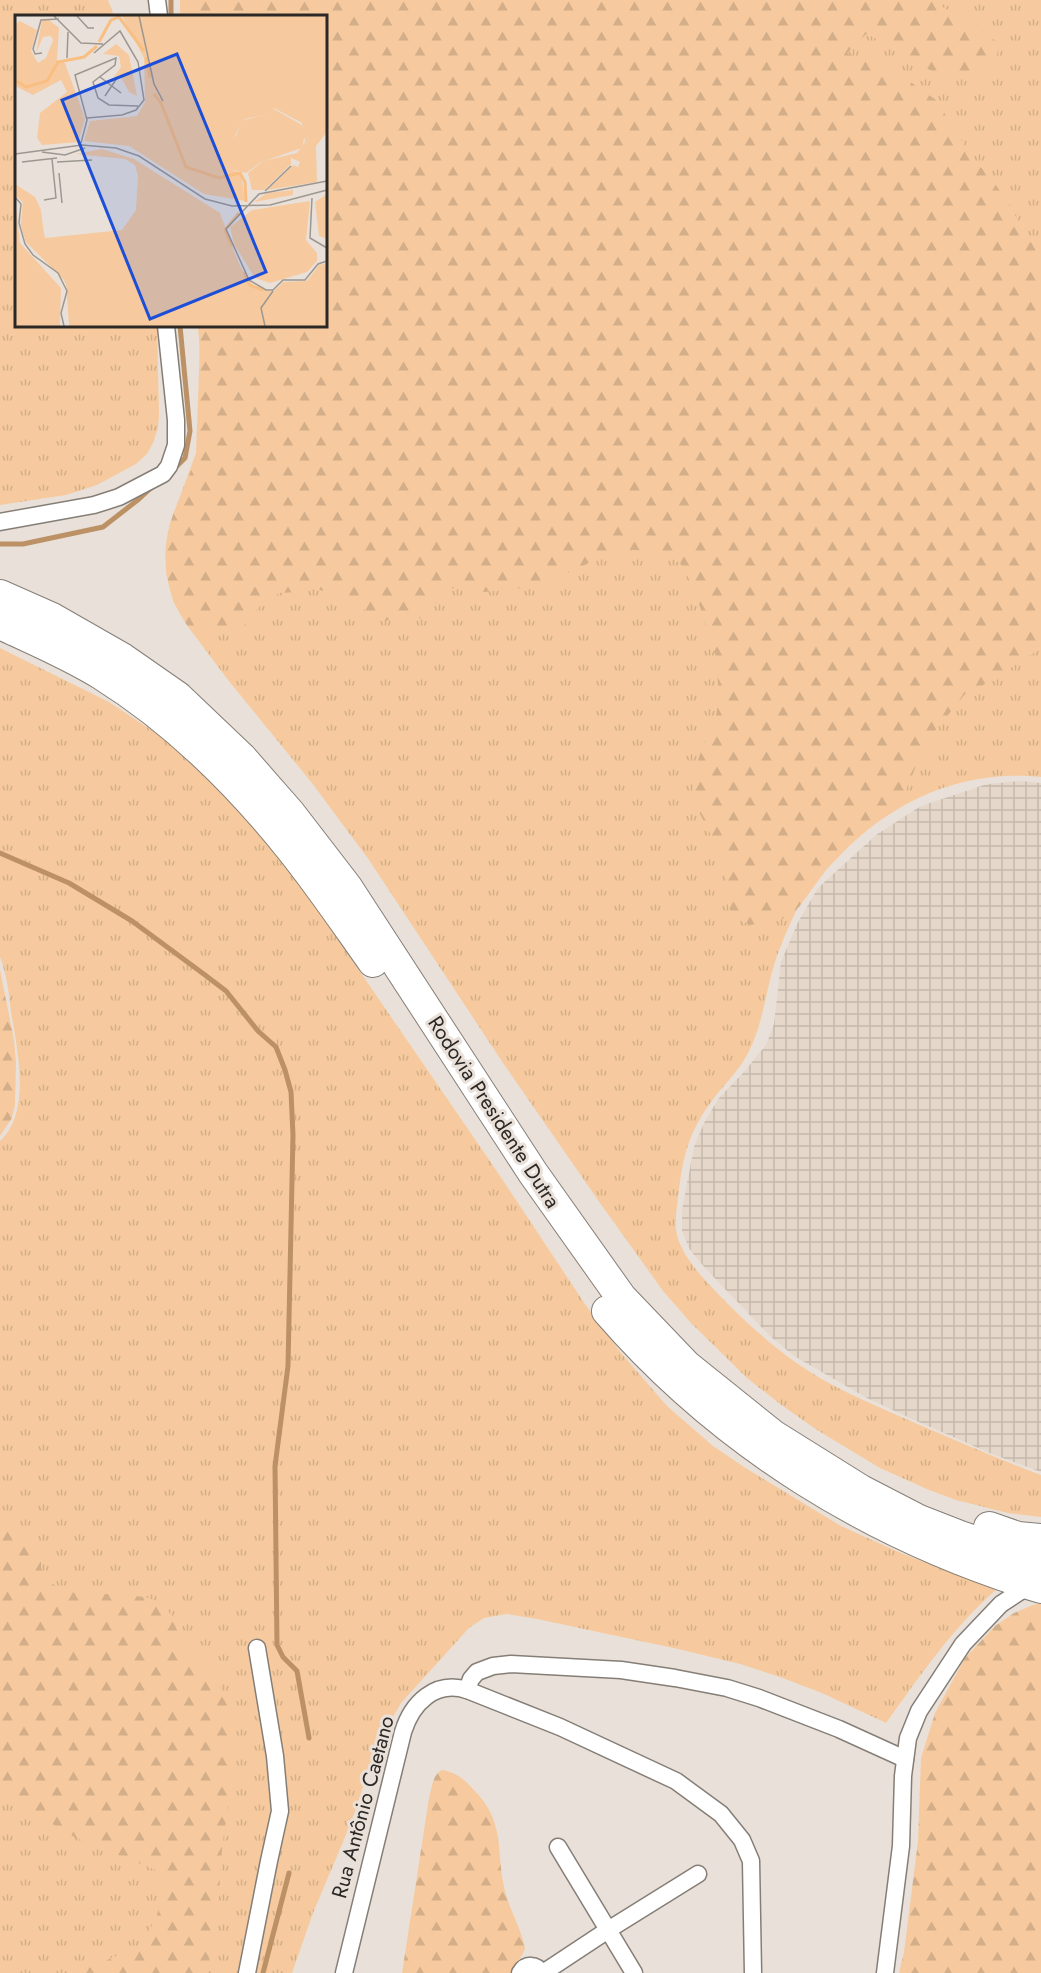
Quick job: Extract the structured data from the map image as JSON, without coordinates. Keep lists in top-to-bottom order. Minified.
{"streets":{"highway":["Rodovia Presidente Dutra"],"street":["Rua Antônio Caetano"]}}
